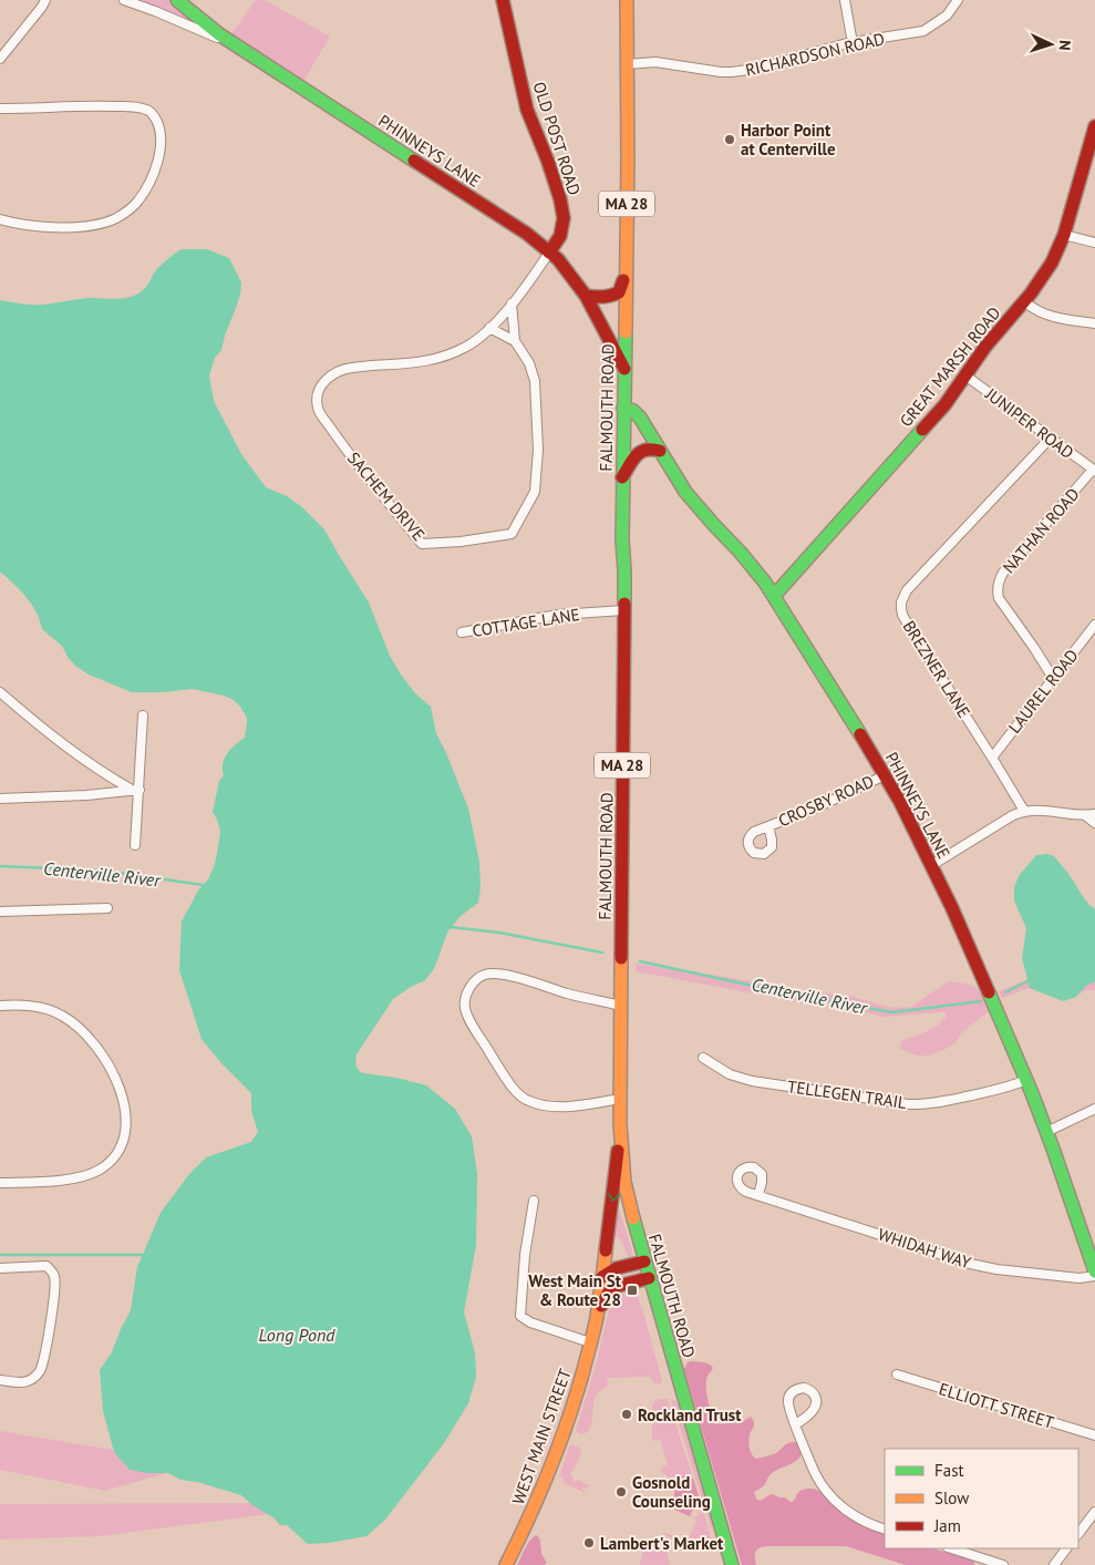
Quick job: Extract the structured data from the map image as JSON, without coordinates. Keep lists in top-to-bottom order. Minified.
{"streets":{"main road":["OLD POST ROAD","PHINNEYS LANE","MA 28","GREAT MARSH ROAD","FALMOUTH ROAD","WEST MAIN STREET"],"street":["RICHARDSON ROAD","JUNIPER ROAD","SACHEM DRIVE","NATHAN ROAD","COTTAGE LANE","BREZNER LANE","LAUREL ROAD","CROSBY ROAD","TELLEGEN TRAIL","WHIDAH WAY","ELLIOTT STREET"]},"crossings":[["RICHARDSON ROAD","FALMOUTH ROAD"],["OLD POST ROAD","PHINNEYS LANE"],["OLD POST ROAD","SACHEM DRIVE"],["PHINNEYS LANE","GREAT MARSH ROAD"],["PHINNEYS LANE","FALMOUTH ROAD"],["PHINNEYS LANE","SACHEM DRIVE"],["PHINNEYS LANE","CROSBY ROAD"],["PHINNEYS LANE","TELLEGEN TRAIL"],["GREAT MARSH ROAD","JUNIPER ROAD"],["FALMOUTH ROAD","COTTAGE LANE"],["FALMOUTH ROAD","WEST MAIN STREET"],["JUNIPER ROAD","NATHAN ROAD"],["JUNIPER ROAD","BREZNER LANE"],["NATHAN ROAD","LAUREL ROAD"],["BREZNER LANE","LAUREL ROAD"]],"water":["Centerville River","Long Pond"],"places":{"other":["Harbor Point at Centerville","Rockland Trust","Gosnold Counseling","Lambert's Market"],"transit":["West Main St & Route 28"]},"legend":["Fast","Slow","Jam"],"north":"right"}
